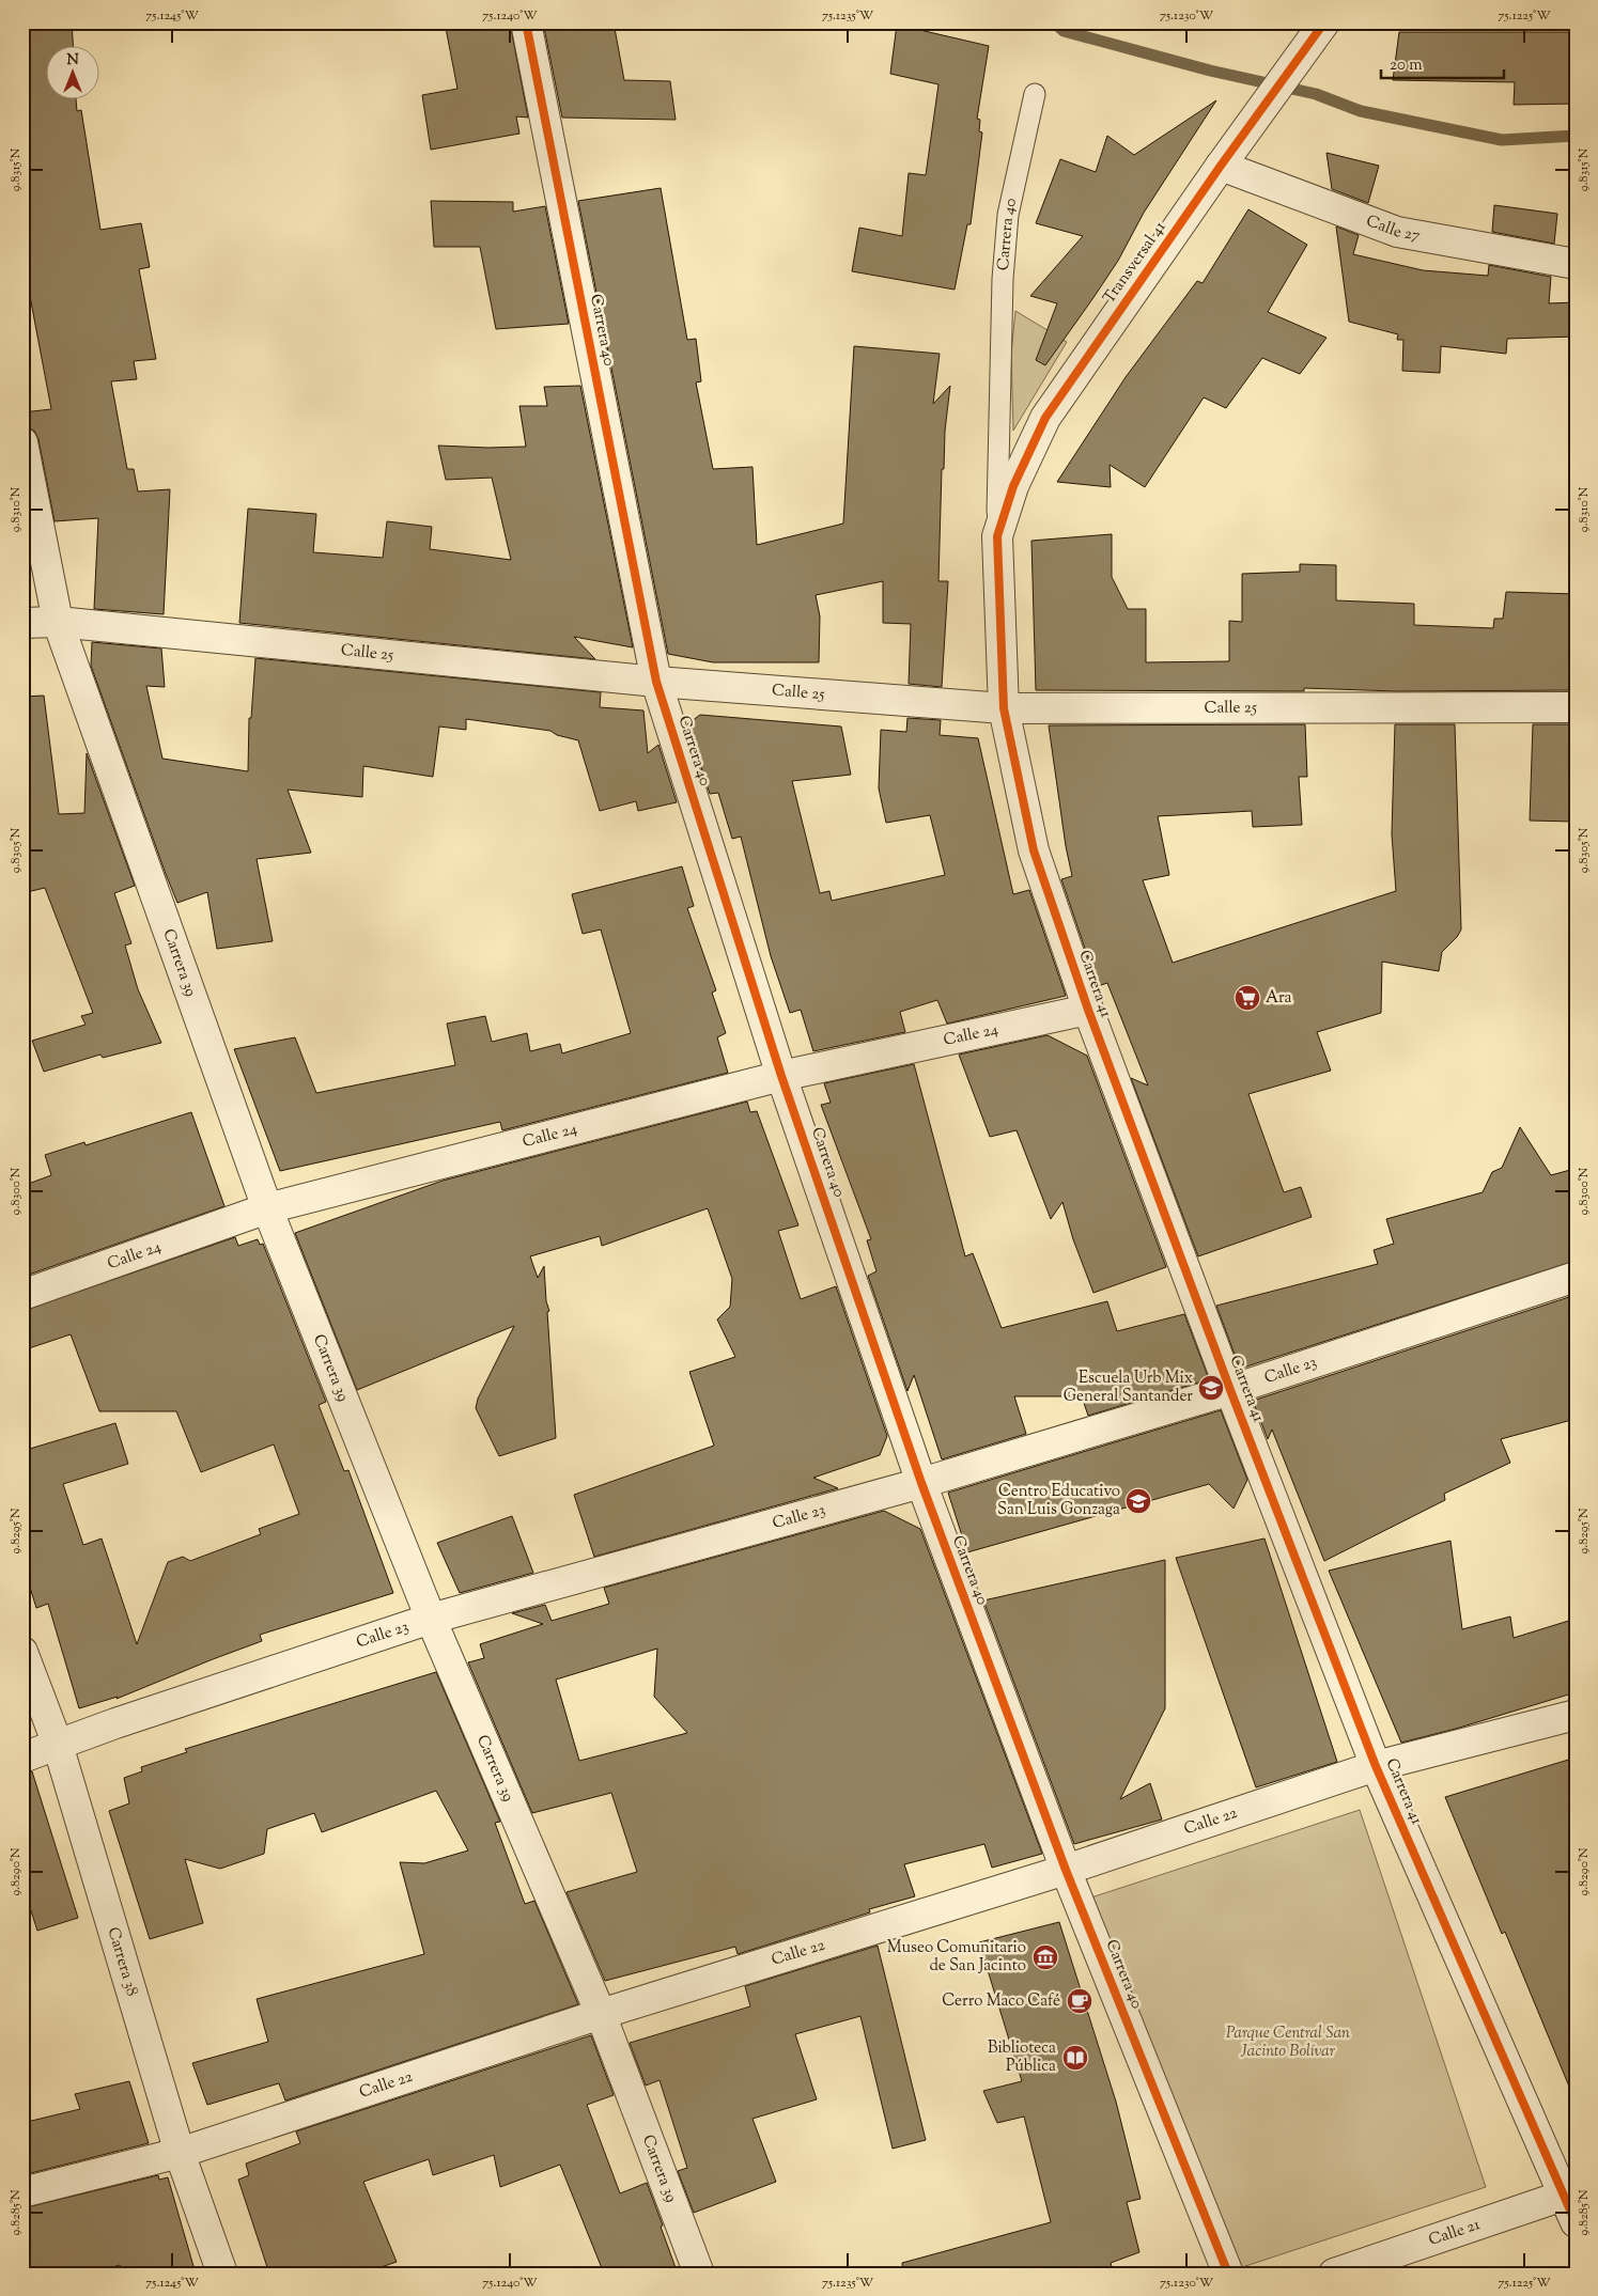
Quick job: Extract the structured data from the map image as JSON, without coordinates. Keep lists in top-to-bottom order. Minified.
{"streets":{"street":["Calle 27","Carrera 40","Transversal 41","Calle 25","Carrera 39","Carrera 41","Calle 24","Calle 23","Calle 22","Carrera 38","Calle 21"]},"crossings":[["Calle 27","Transversal 41"],["Carrera 40","Transversal 41"],["Carrera 40","Calle 25"],["Carrera 40","Carrera 41"],["Carrera 40","Calle 24"],["Carrera 40","Calle 23"],["Carrera 40","Calle 22"],["Transversal 41","Carrera 41"],["Calle 25","Carrera 39"],["Calle 25","Carrera 41"],["Carrera 39","Calle 24"],["Carrera 39","Calle 23"],["Carrera 39","Calle 22"],["Carrera 41","Calle 24"],["Carrera 41","Calle 23"],["Carrera 41","Calle 22"],["Carrera 41","Calle 21"],["Calle 23","Carrera 38"],["Calle 22","Carrera 38"]],"parks":["Parque Central San Jacinto Bolívar"],"places":{"supermarket":["Ara"],"school or university":["Escuela Urb Mix General Santander","Centro Educativo San Luis Gonzaga"],"museum":["Museo Comunitario de San Jacinto"],"cafe":["Cerro Maco Café"],"library":["Biblioteca Pública"]},"scale_bar":"20 m","north":"top","coordinates":["75.1245°W","75.1240°W","75.1235°W","75.1230°W","75.1225°W","9.8315°N","9.8310°N","9.8305°N","9.8300°N","9.8295°N","9.8290°N","9.8285°N"]}
